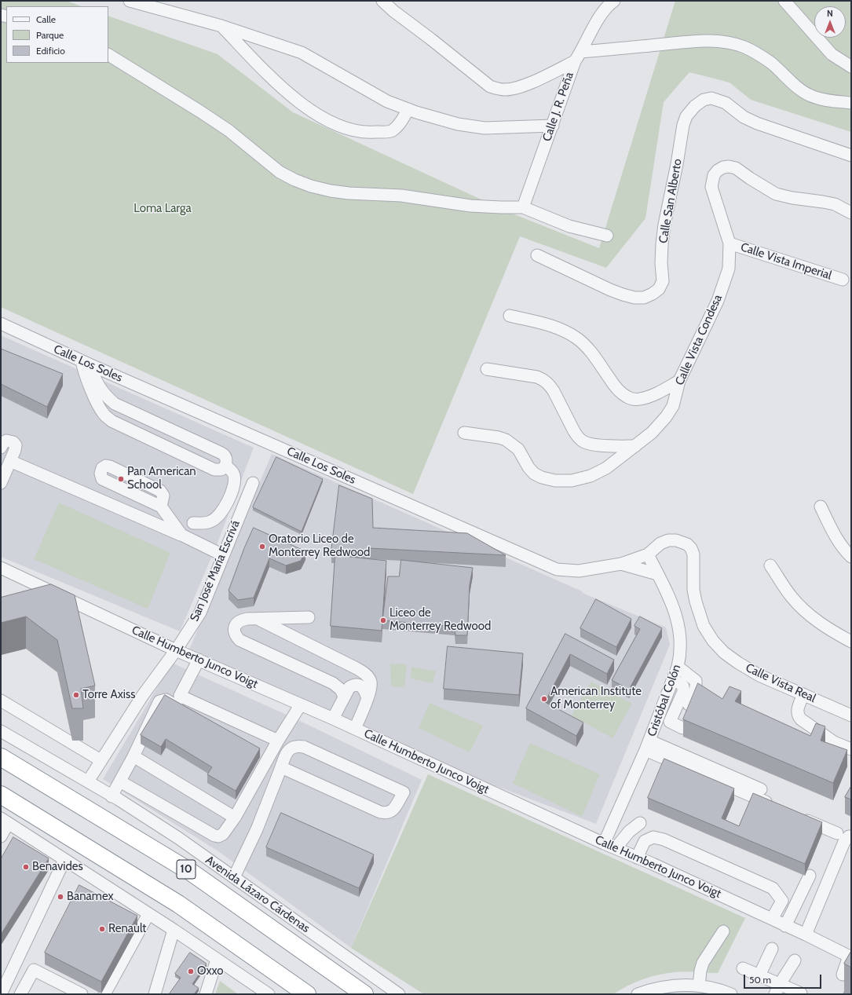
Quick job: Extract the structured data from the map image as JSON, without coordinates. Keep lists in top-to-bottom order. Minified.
{"streets":{"highway":["10","Avenida Lázaro Cárdenas"],"street":["Calle J. R. Peña","Calle San Alberto","Calle Vista Imperial","Calle Vista Condesa","Calle Los Soles","San José María Escrivá","Calle Humberto Junco Voigt","Calle Vista Real","Cristóbal Colón"]},"crossings":[["Calle Vista Imperial","Calle Vista Condesa"],["Calle Los Soles","Calle Vista Real"],["Calle Los Soles","Cristóbal Colón"],["San José María Escrivá","Calle Humberto Junco Voigt"],["San José María Escrivá","Avenida Lázaro Cárdenas"],["Calle Humberto Junco Voigt","Cristóbal Colón"],["Calle Vista Real","Cristóbal Colón"]],"parks":["Loma Larga"],"places":["Pan American School","Oratorio Liceo de Monterrey Redwood","Liceo de Monterrey Redwood","Torre Axiss","American Institute of Monterrey","Benavides","Banamex","Renault","Oxxo"],"legend":["Calle","Parque","Edificio"],"scale_bar":"50 m","north":"top"}
